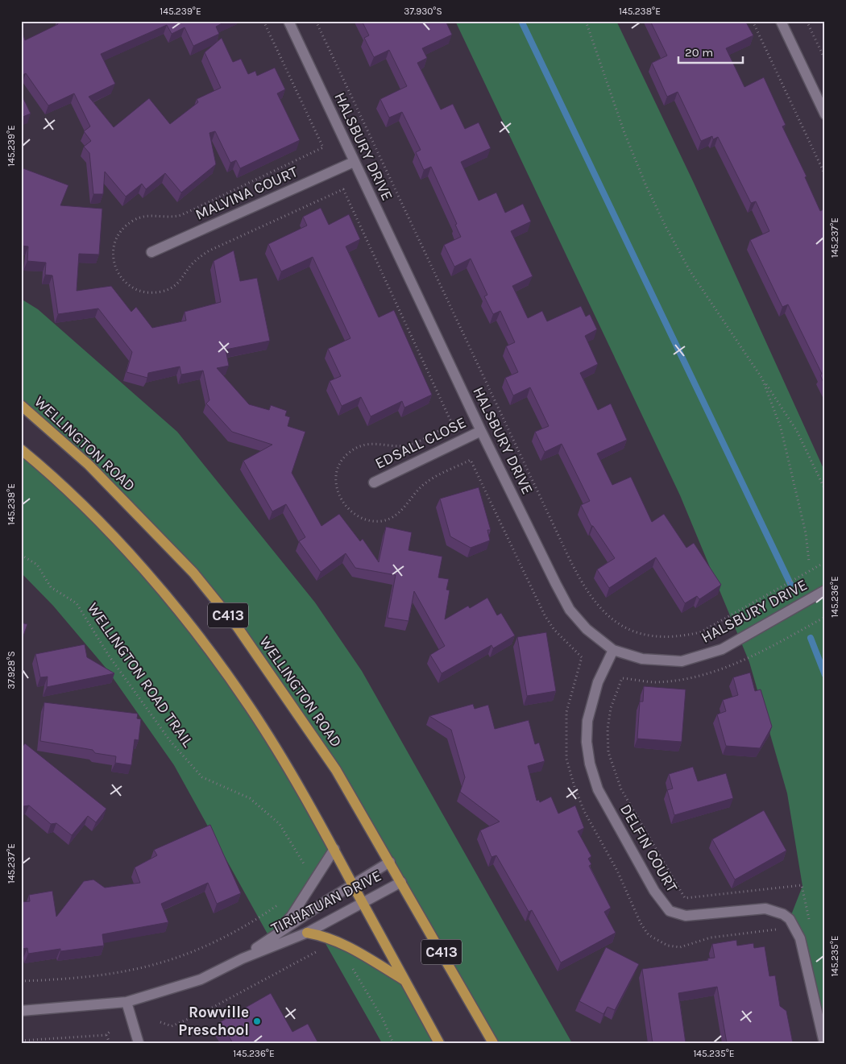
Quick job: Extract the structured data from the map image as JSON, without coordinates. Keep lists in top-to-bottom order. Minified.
{"streets":{"main road":["WELLINGTON ROAD","C413"],"street":["HALSBURY DRIVE","MALVINA COURT","EDSALL CLOSE","DELFIN COURT","TIRHATUAN DRIVE"],"path":["WELLINGTON ROAD TRAIL"]},"crossings":[["HALSBURY DRIVE","MALVINA COURT"],["HALSBURY DRIVE","EDSALL CLOSE"],["HALSBURY DRIVE","DELFIN COURT"],["WELLINGTON ROAD","TIRHATUAN DRIVE"],["C413","TIRHATUAN DRIVE"]],"places":["Rowville Preschool"],"scale_bar":"20 m","coordinates":["145.239°E","37.930°S","145.238°E","145.237°E","145.236°E","37.928°S","145.235°E"]}
